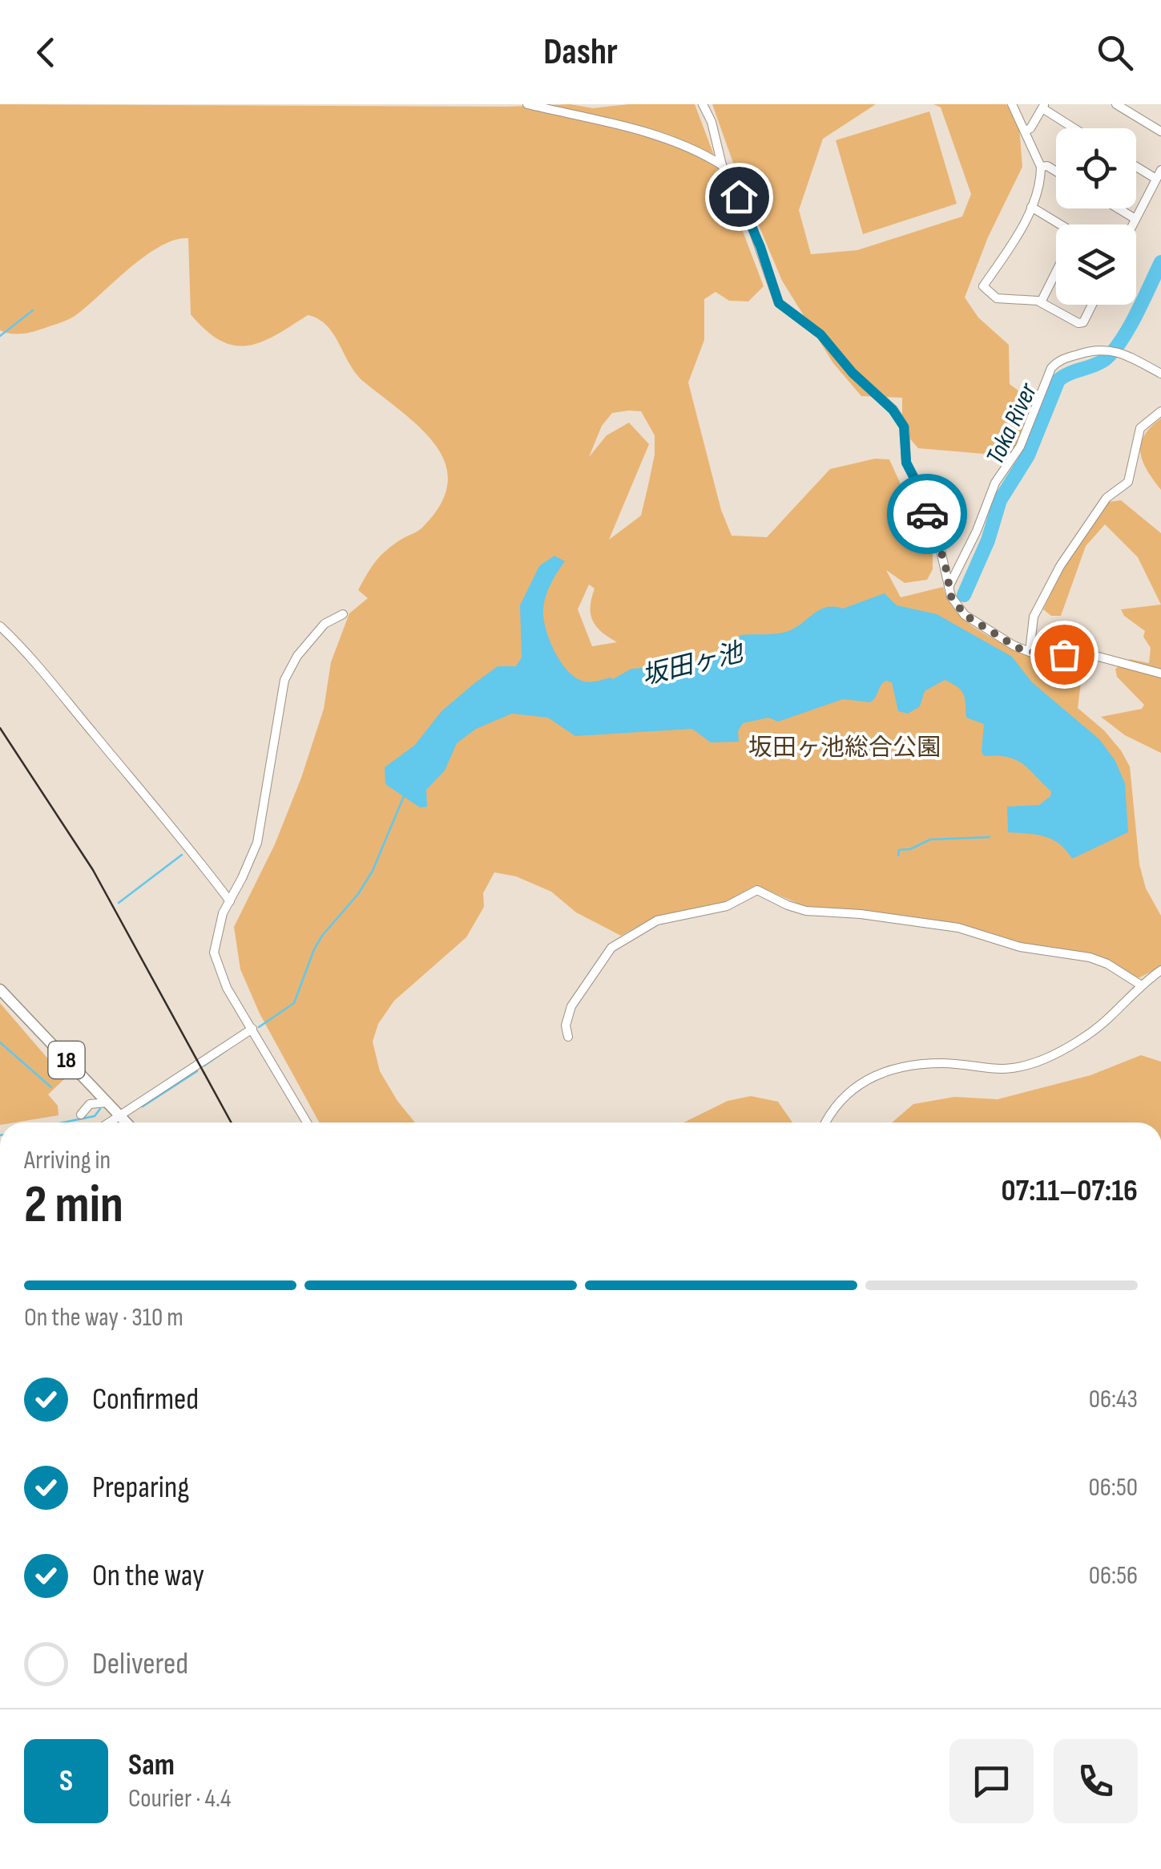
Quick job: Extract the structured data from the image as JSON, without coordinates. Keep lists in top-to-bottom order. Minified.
{"streets":{"main road":["18"]},"water":["Toka River","坂田ヶ池"],"parks":["坂田ヶ池総合公園"],"page":{"header":"Dashr","heading":["2 min","Arriving in","07:11–07:16"],"panel":["Sam","Courier · 4.4"],"bar":"On the way · 310 m","list":[["Confirmed","06:43"],["Preparing","06:50"],["On the way","06:56"],"Delivered"],"round":"S"}}
